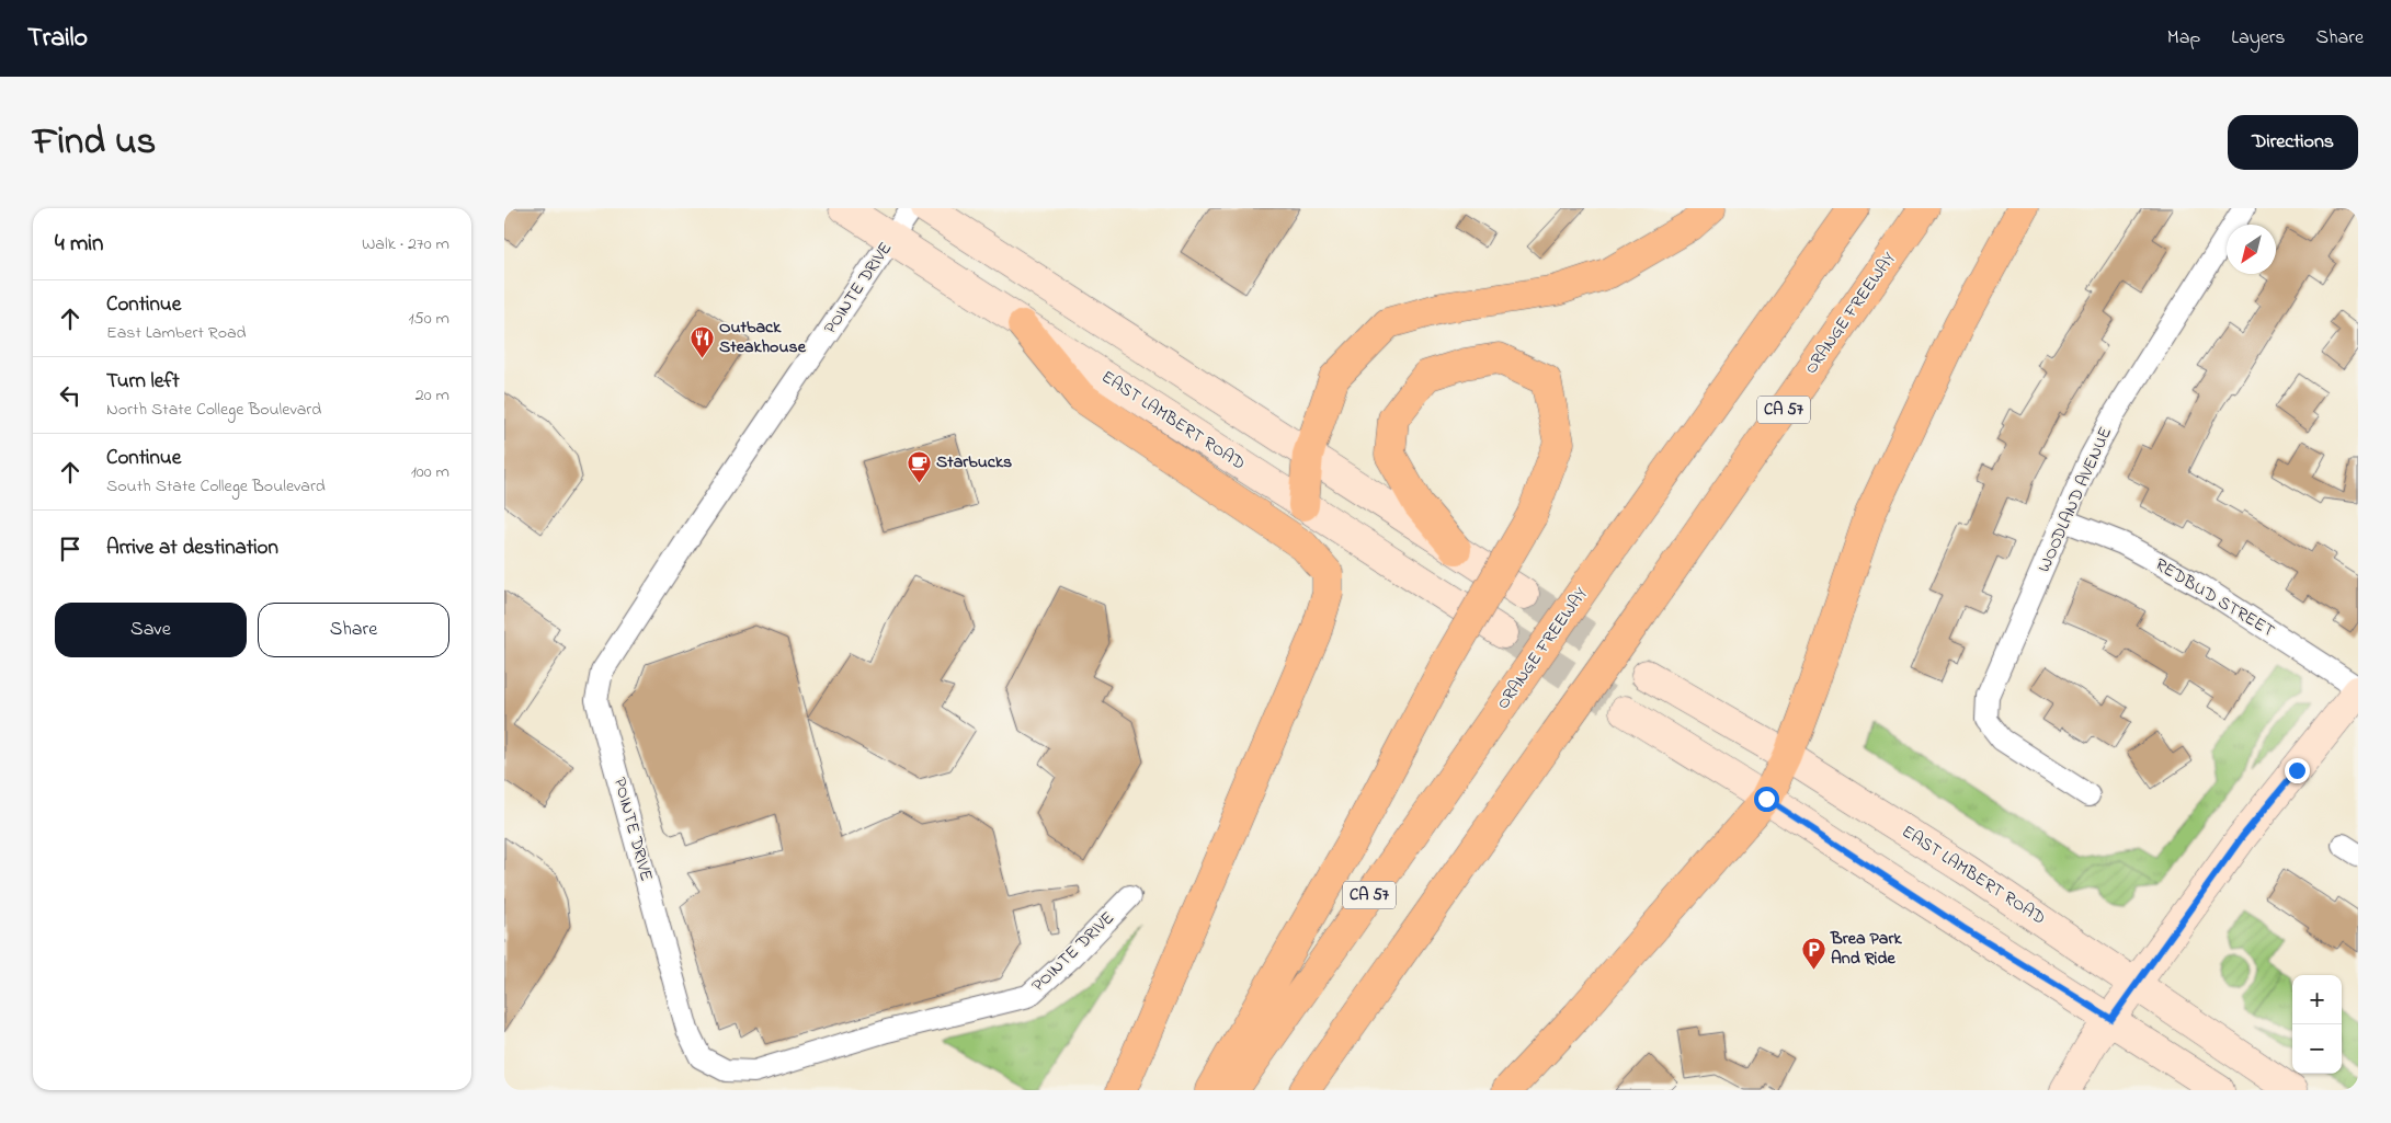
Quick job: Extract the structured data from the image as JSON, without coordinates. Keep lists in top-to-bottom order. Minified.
{"streets":{"highway":["ORANGE FREEWAY","CA 57"],"main road":["EAST LAMBERT ROAD"],"street":["POINTE DRIVE","WOODLAND AVENUE","REDBUD STREET"]},"crossings":[["POINTE DRIVE","EAST LAMBERT ROAD"],["WOODLAND AVENUE","REDBUD STREET"]],"places":{"restaurant":["Outback Steakhouse"],"cafe":["Starbucks"],"parking":["Brea Park And Ride"]},"north":"bottom left","page":{"header":"Trailo","nav":["Map","Layers","Share"],"title":"Find us","buttons":["Directions",["Save","Share"]],"heading":["4 min","Walk · 270 m"],"list":[["Continue","East Lambert Road","150 m"],["Turn left","North State College Boulevard","20 m"],["Continue","South State College Boulevard","100 m"],"Arrive at destination"],"map_buttons":["+","−"]}}
